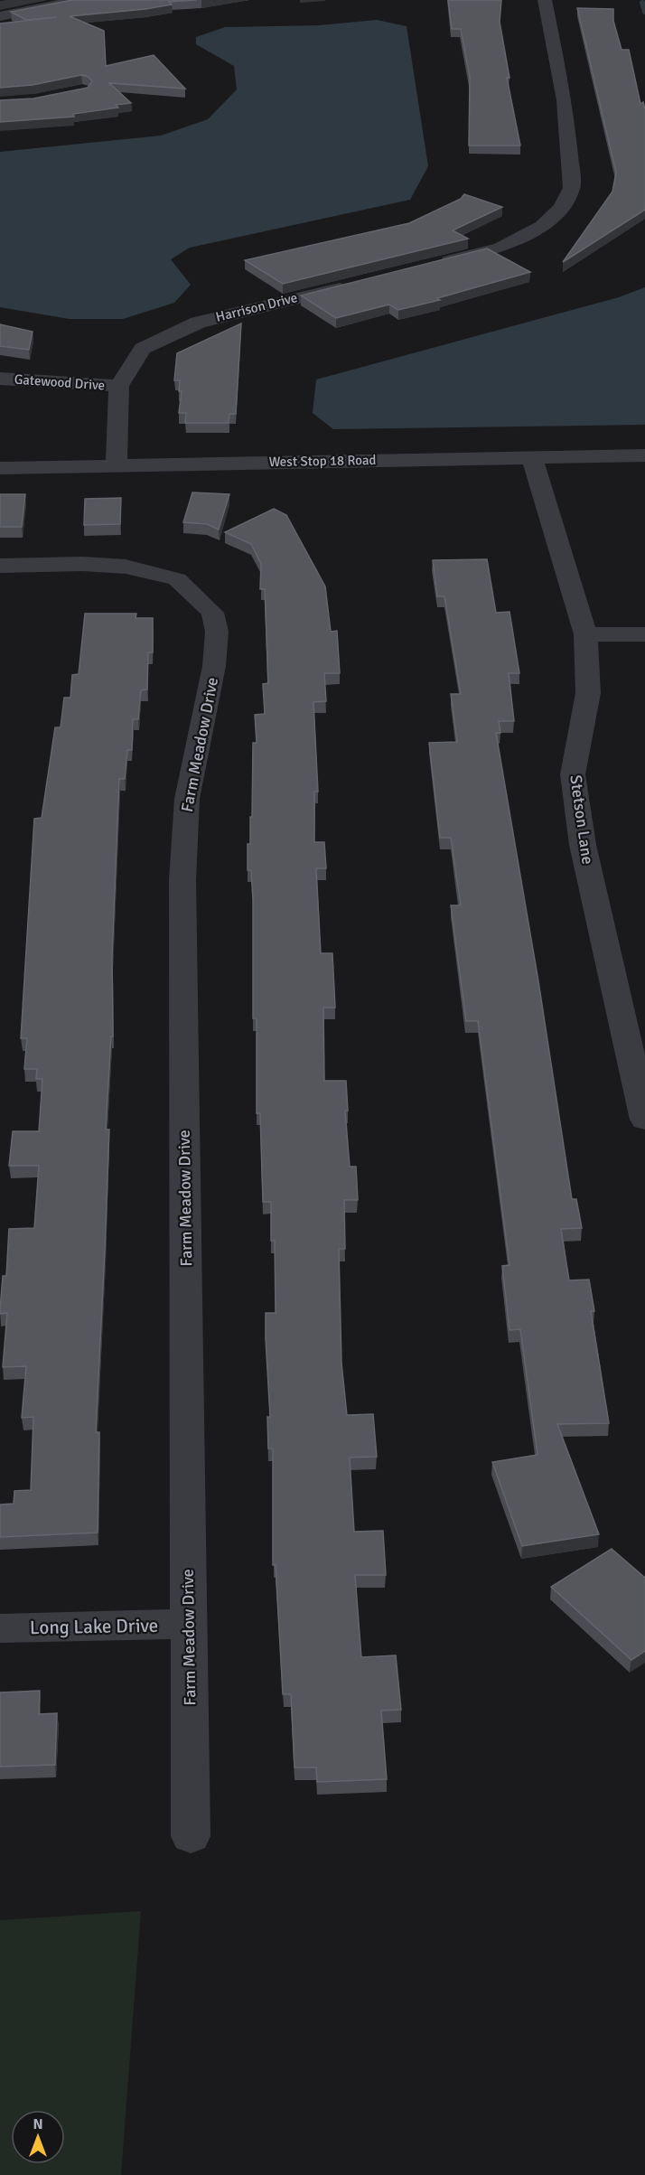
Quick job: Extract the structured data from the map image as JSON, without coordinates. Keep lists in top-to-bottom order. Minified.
{"streets":{"street":["Harrison Drive","Gatewood Drive","West Stop 18 Road","Farm Meadow Drive","Stetson Lane","Long Lake Drive"]},"crossings":[["Harrison Drive","Gatewood Drive"],["West Stop 18 Road","Stetson Lane"],["Farm Meadow Drive","Long Lake Drive"]],"north":"top"}
